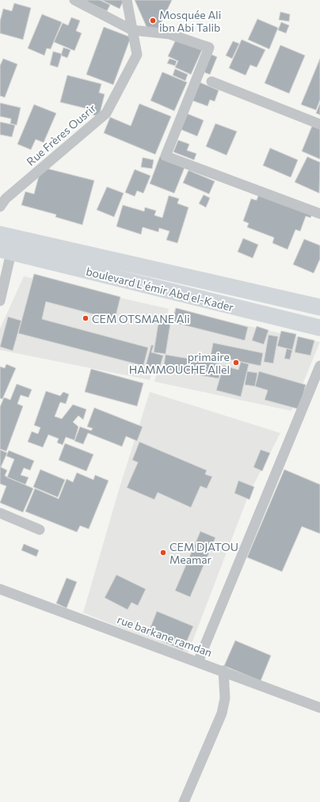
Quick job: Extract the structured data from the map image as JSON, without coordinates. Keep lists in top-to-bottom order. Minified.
{"streets":{"highway":["boulevard L'émir Abd el-Kader"],"street":["Rue Frères Ousrir","rue barkane ramdan"]},"places":["Mosquée Ali ibn Abi Talib","CEM OTSMANE Ali","primaire HAMMOUCHE Allel","CEM DJATOU Meamar"]}
